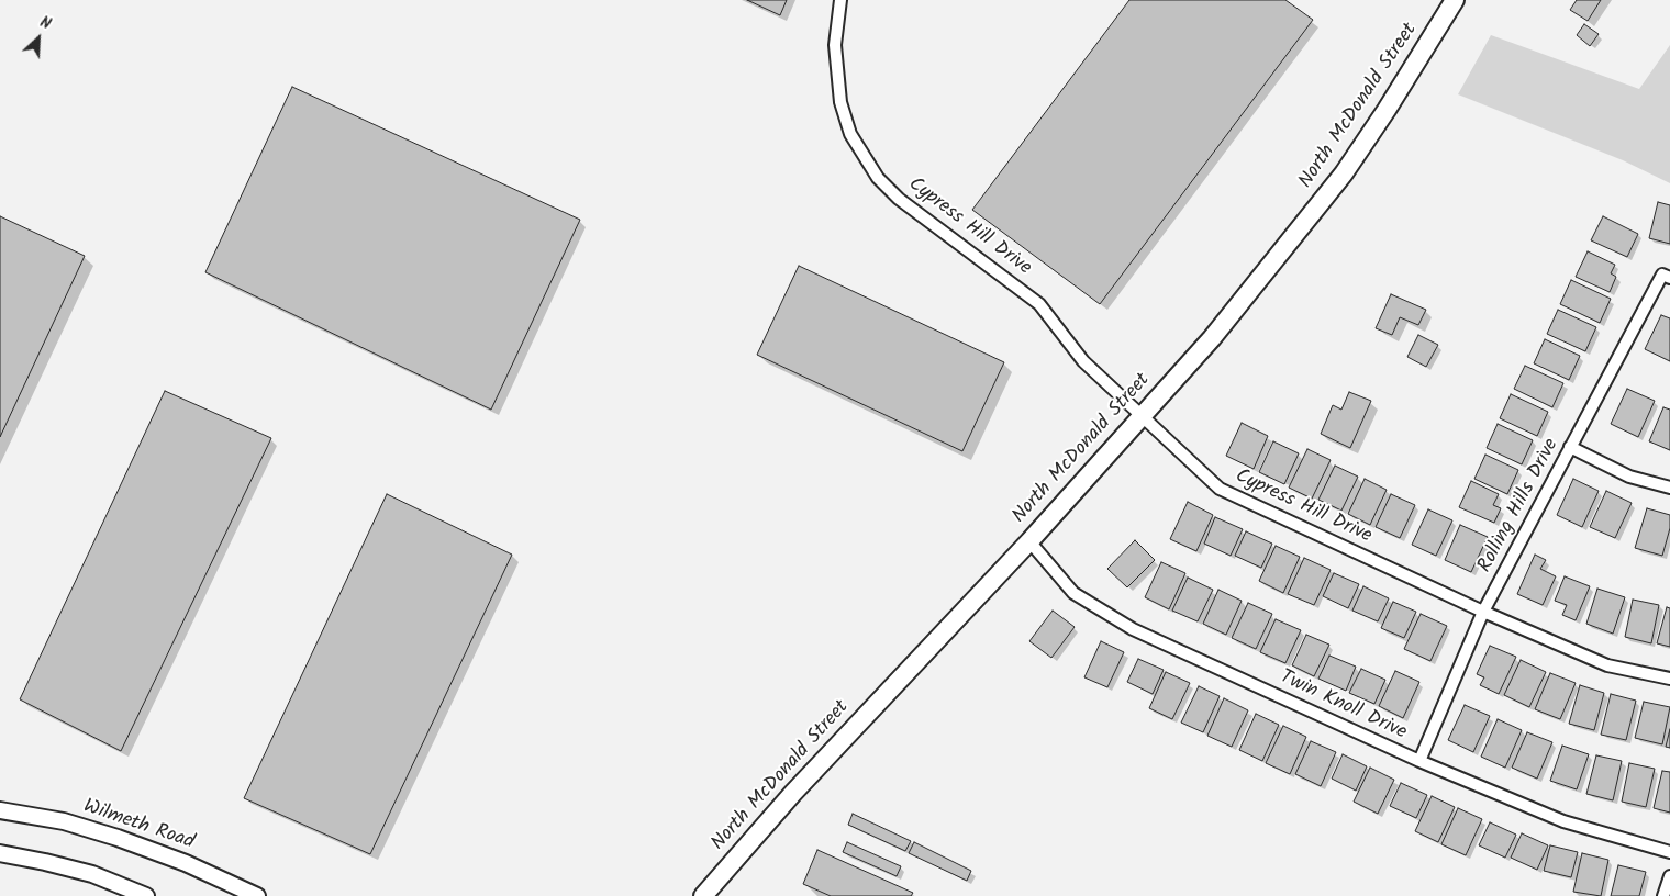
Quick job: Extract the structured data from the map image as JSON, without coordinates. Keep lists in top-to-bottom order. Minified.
{"streets":{"main road":["North McDonald Street","Wilmeth Road"],"street":["Cypress Hill Drive","Rolling Hills Drive","Twin Knoll Drive"]},"crossings":[["North McDonald Street","Cypress Hill Drive"],["North McDonald Street","Twin Knoll Drive"],["Cypress Hill Drive","Rolling Hills Drive"],["Rolling Hills Drive","Twin Knoll Drive"]],"north":"top right"}
